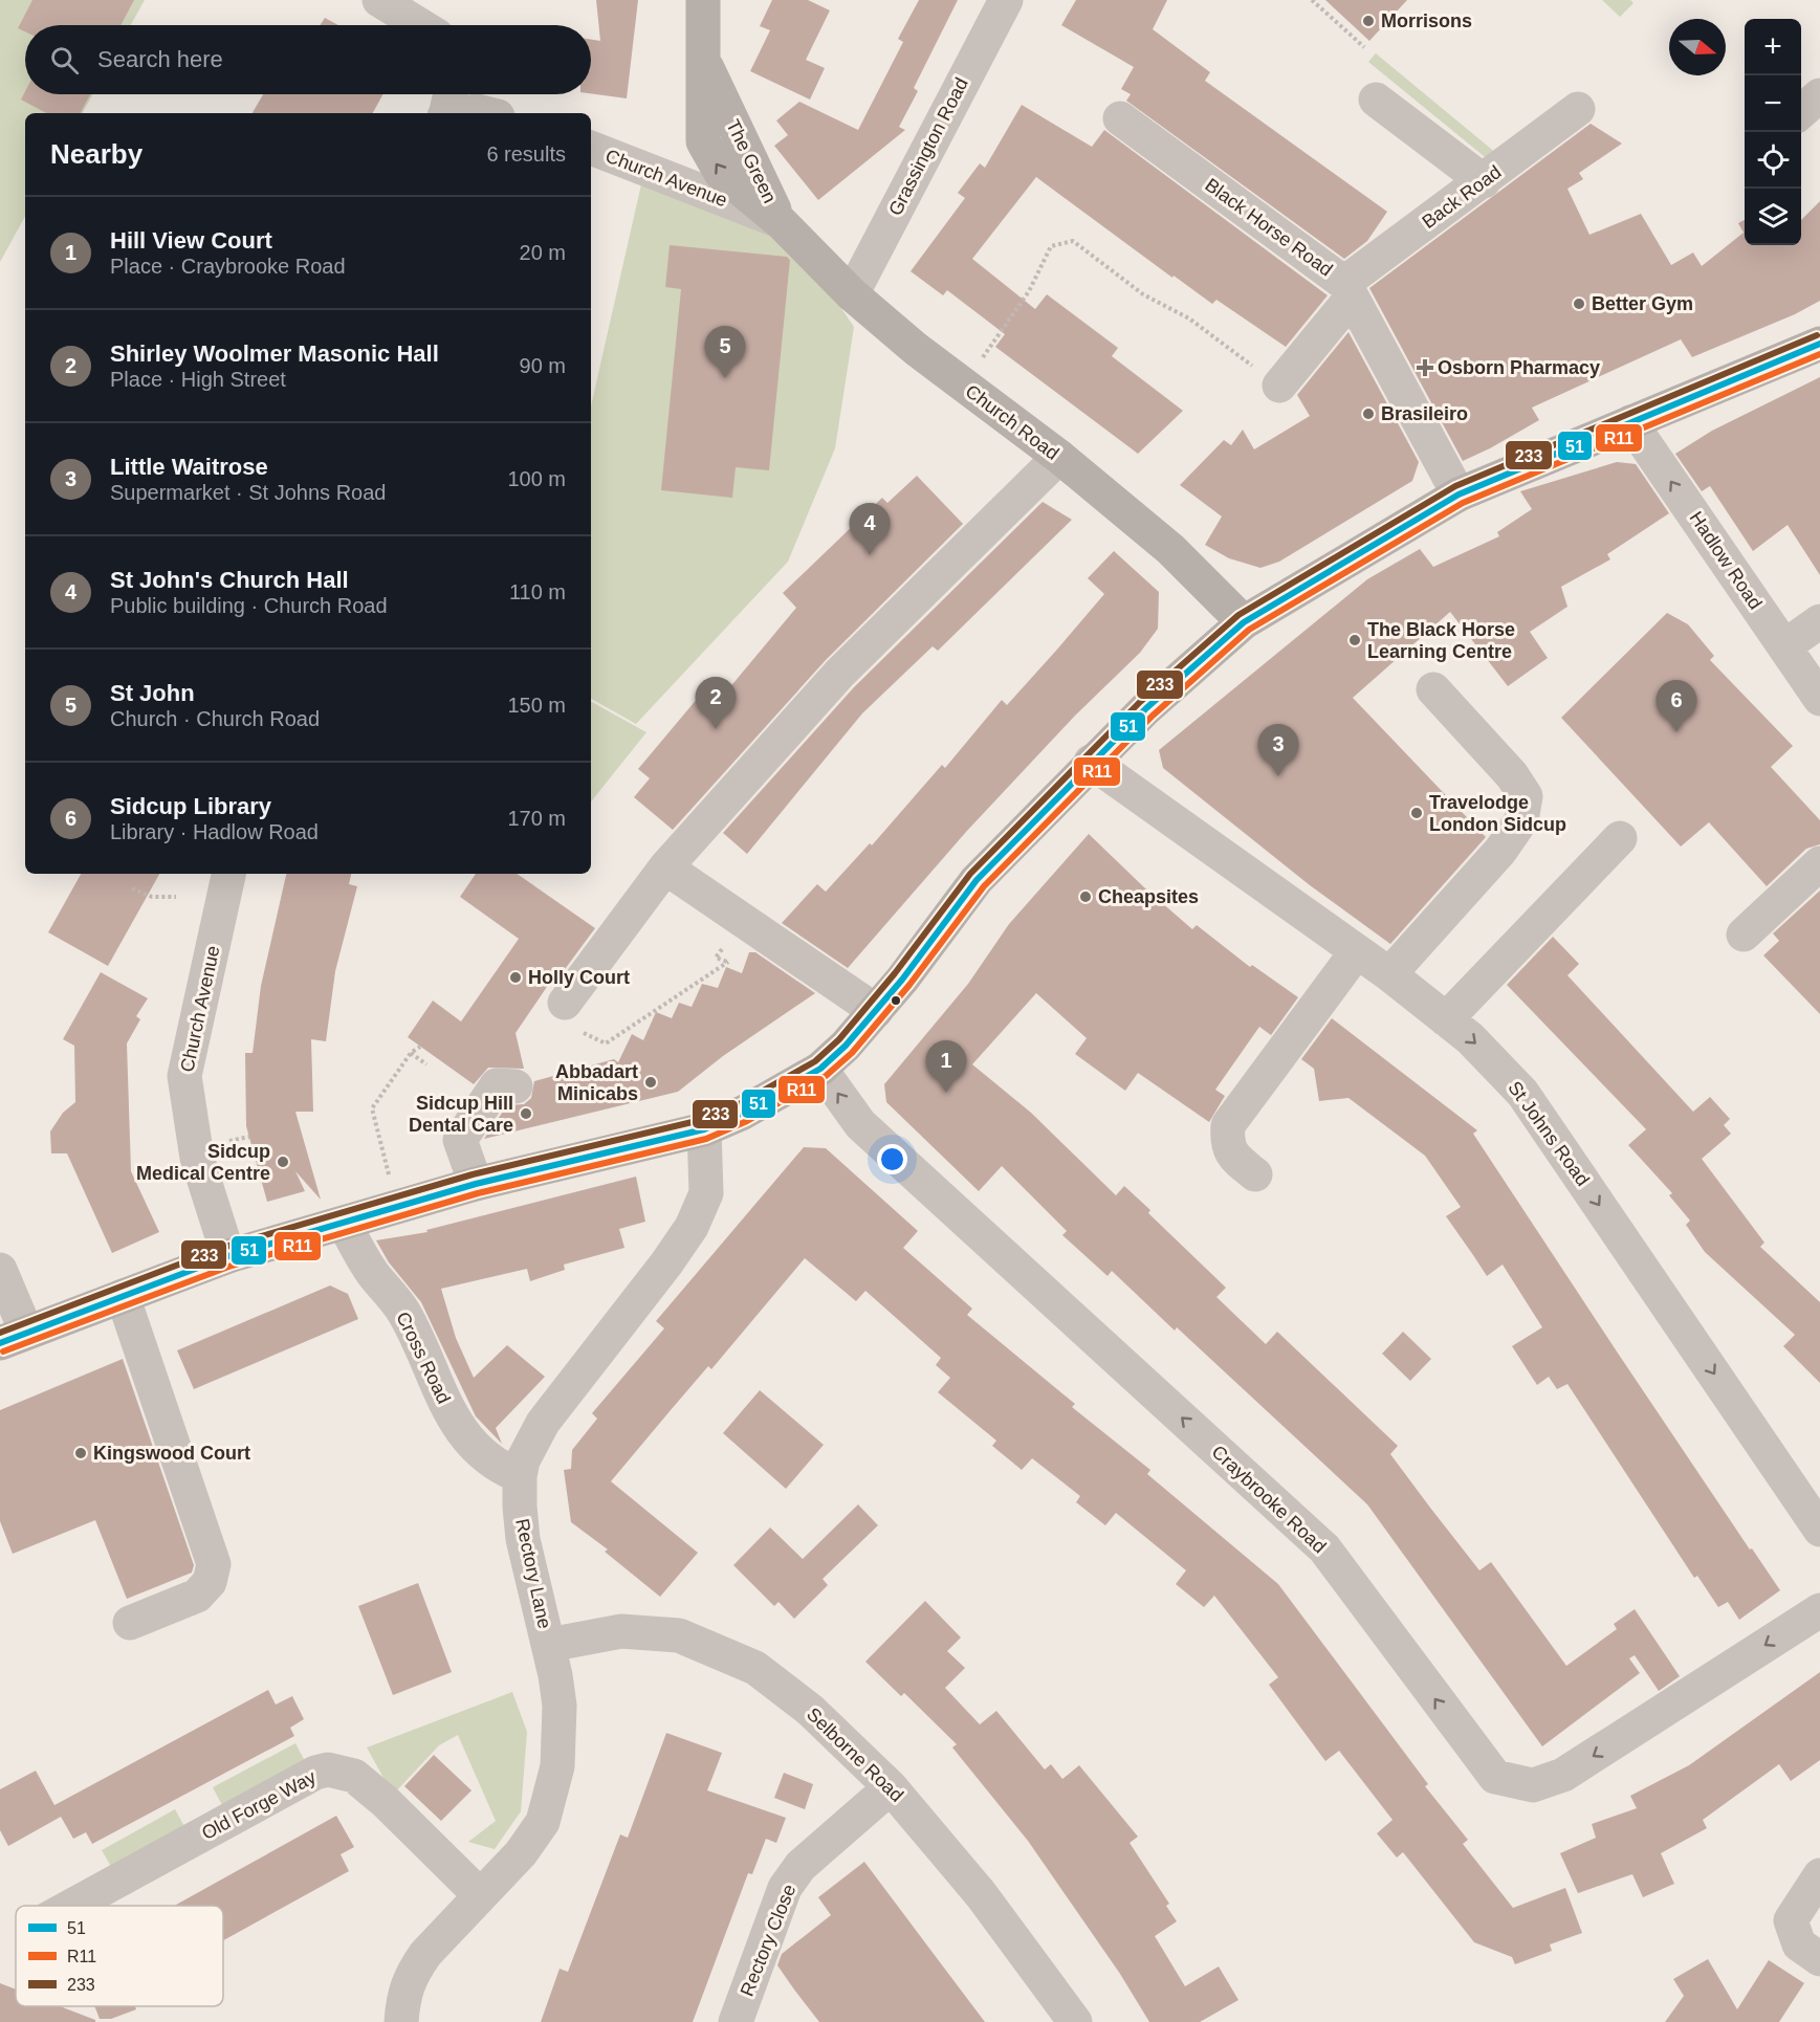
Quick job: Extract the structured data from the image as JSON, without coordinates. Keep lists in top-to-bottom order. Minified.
{"streets":{"main road":["The Green","Church Road"],"street":["Grassington Road","Church Avenue","Back Road","Black Horse Road","Hadlow Road","St Johns Road","Cross Road","Craybrooke Road","Rectory Lane","Selborne Road","Old Forge Way","Rectory Close"]},"crossings":[["Grassington Road","Church Road"],["The Green","Church Avenue"],["The Green","Church Road"],["Church Avenue","Church Road"],["Back Road","Black Horse Road"],["Cross Road","Rectory Lane"],["Rectory Lane","Selborne Road"],["Rectory Lane","Old Forge Way"],["Selborne Road","Rectory Close"]],"one_way":["Hadlow Road","St Johns Road","Craybrooke Road"],"places":{"other":["Morrisons","Better Gym","Brasileiro","The Black Horse Learning Centre","Travelodge London Sidcup","Cheapsites","Holly Court","Abbadart Minicabs","Sidcup Hill Dental Care","Sidcup Medical Centre","Kingswood Court"],"health":["Osborn Pharmacy"]},"lines":["transit line 233","transit line 51","transit line R11"],"legend":["51","R11","233"],"north":"right","page":{"map_buttons":["+","−"],"search":"Search here","heading":["Nearby","6 results"],"list":[{"mark":"1","name":"Hill View Court","note":"Place · Craybrooke Road","value":"20 m"},{"mark":"2","name":"Shirley Woolmer Masonic Hall","note":"Place · High Street","value":"90 m"},{"mark":"3","name":"Little Waitrose","note":"Supermarket · St Johns Road","value":"100 m"},{"mark":"4","name":"St John's Church Hall","note":"Public building · Church Road","value":"110 m"},{"mark":"5","name":"St John","note":"Church · Church Road","value":"150 m"},{"mark":"6","name":"Sidcup Library","note":"Library · Hadlow Road","value":"170 m"}],"pins":["5","4","2","6","3","1"]}}
